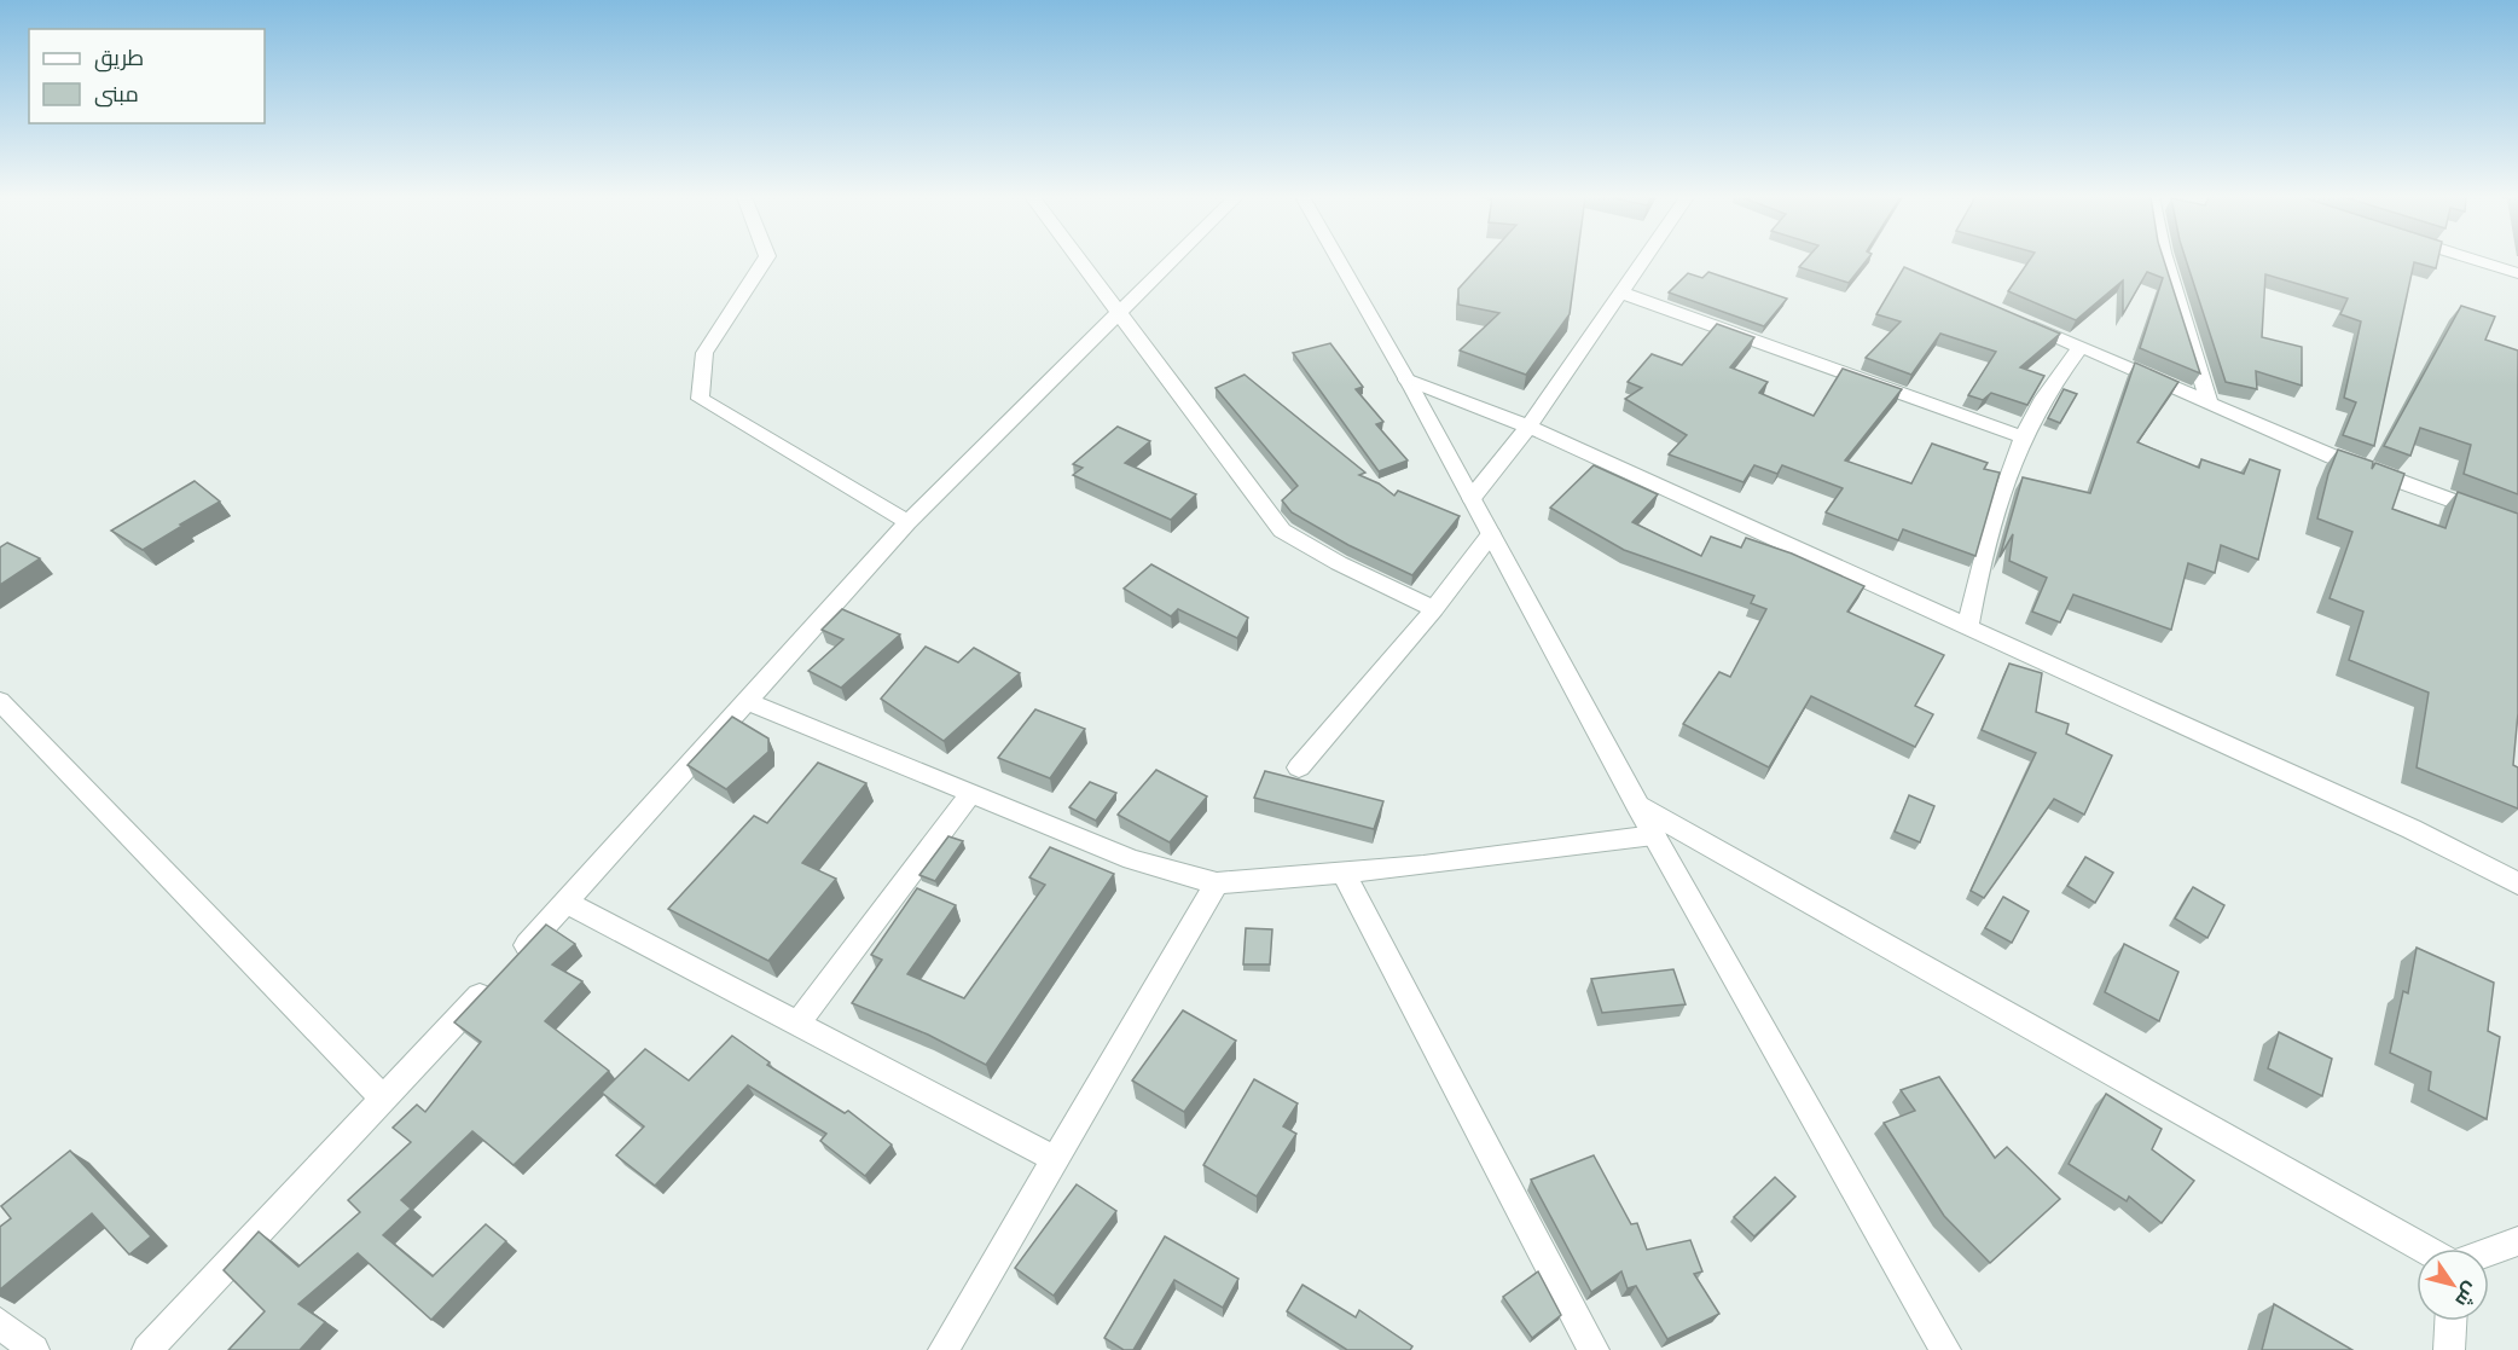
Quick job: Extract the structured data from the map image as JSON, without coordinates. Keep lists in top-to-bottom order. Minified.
{"legend":["طريق","مبنى"],"north":"bottom right"}
